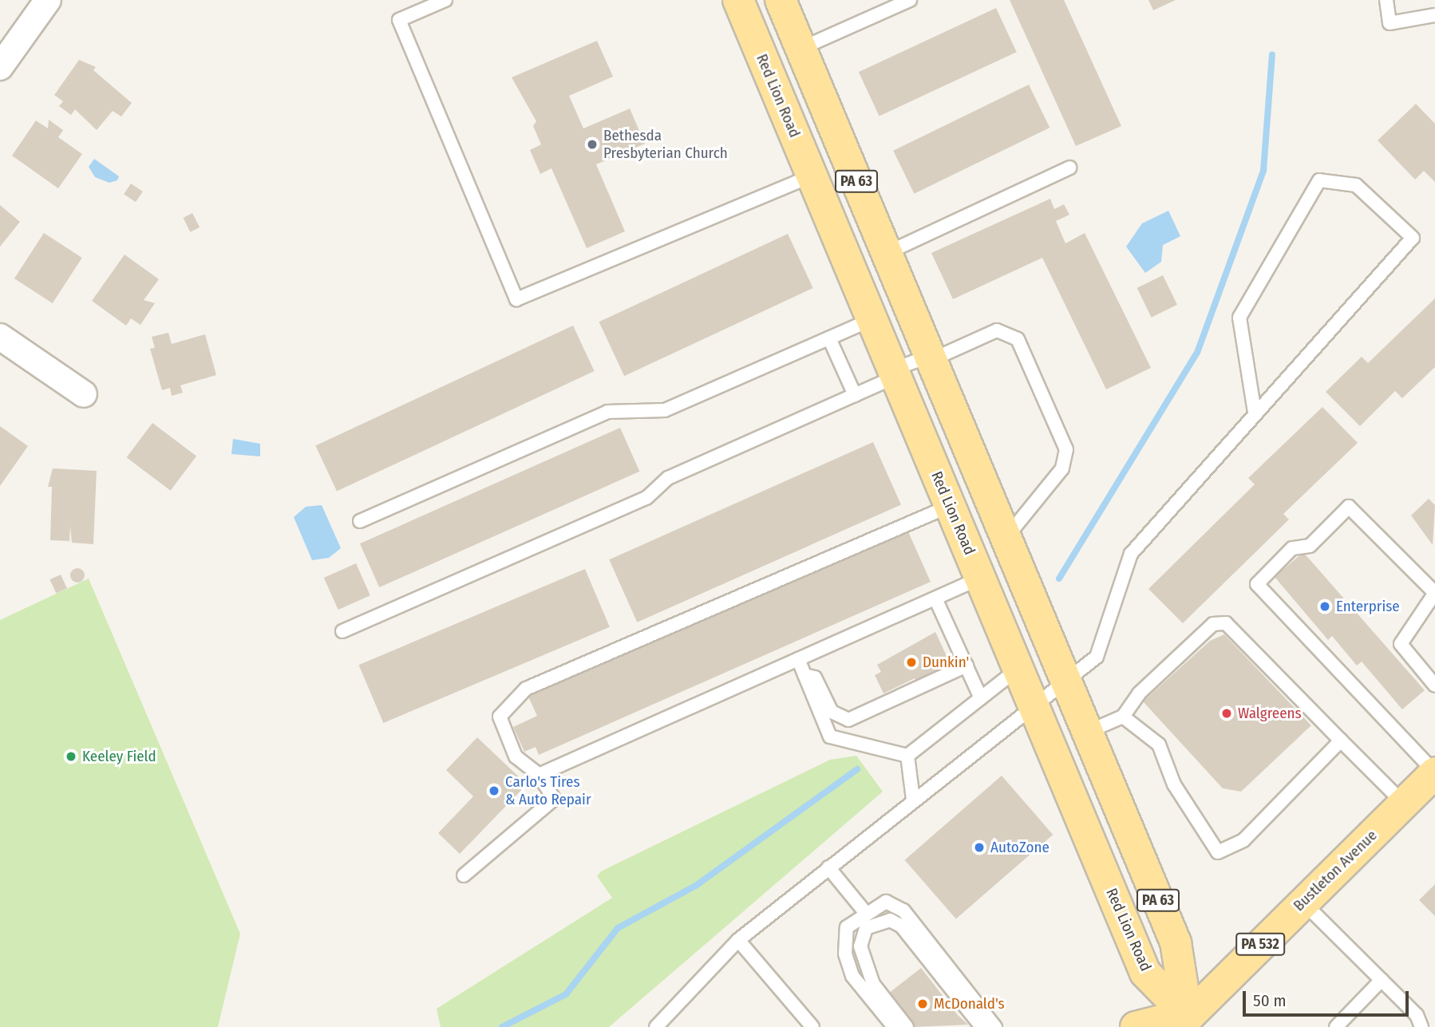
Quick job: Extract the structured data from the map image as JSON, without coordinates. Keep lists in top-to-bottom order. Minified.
{"streets":{"main road":["Red Lion Road","PA 63","Bustleton Avenue","PA 532"]},"crossings":[["Red Lion Road","PA 63"],["Red Lion Road","Bustleton Avenue"],["PA 63","Bustleton Avenue"]],"places":["Bethesda Presbyterian Church","Enterprise","Dunkin'","Walgreens","Keeley Field","Carlo's Tires & Auto Repair","AutoZone","McDonald's"],"scale_bar":"50 m"}
